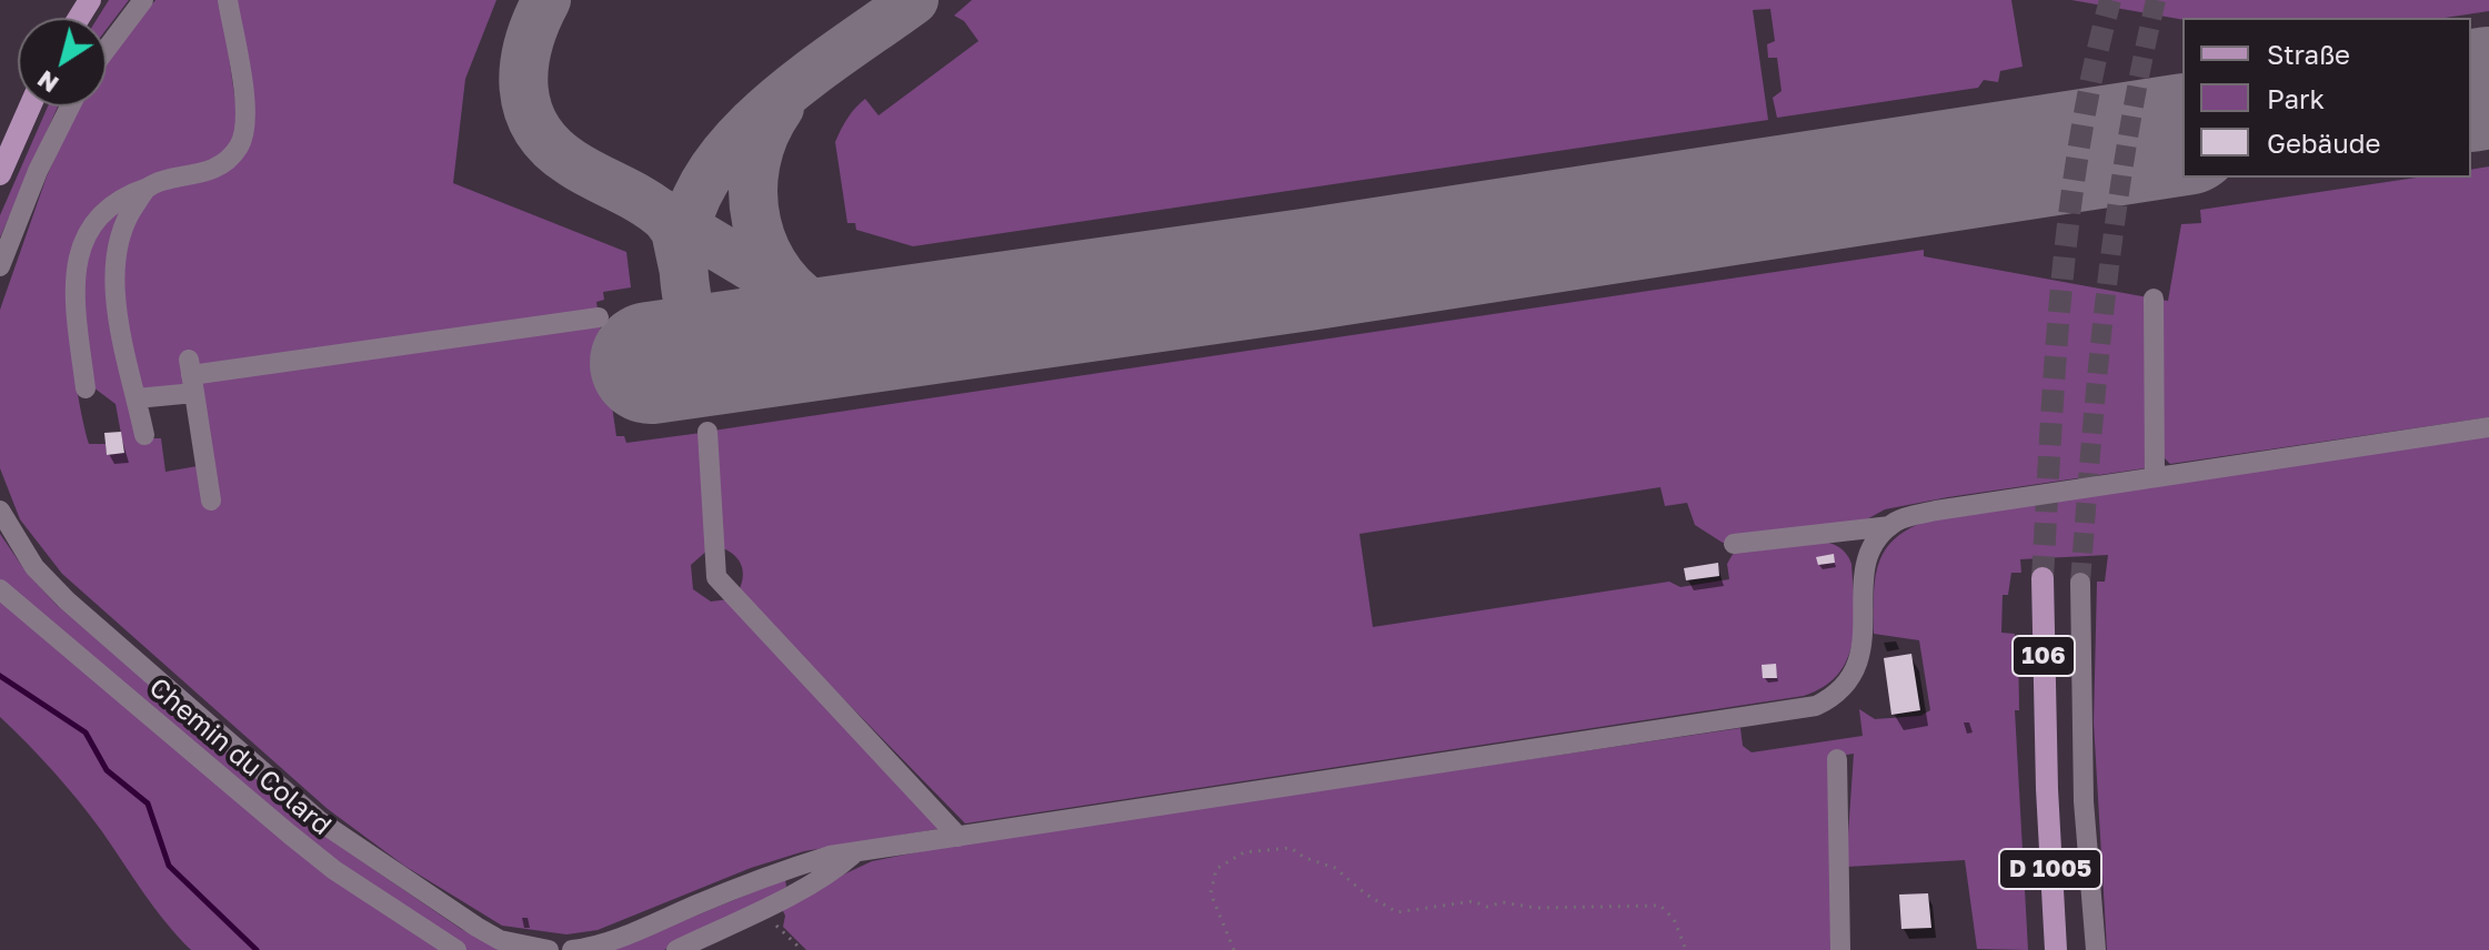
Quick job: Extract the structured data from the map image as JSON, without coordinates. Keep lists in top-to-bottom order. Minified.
{"streets":{"main road":["106","D 1005"],"street":["Chemin du Colard"]},"crossings":[["106","D 1005"]],"legend":["Straße","Park","Gebäude"],"north":"bottom left"}
